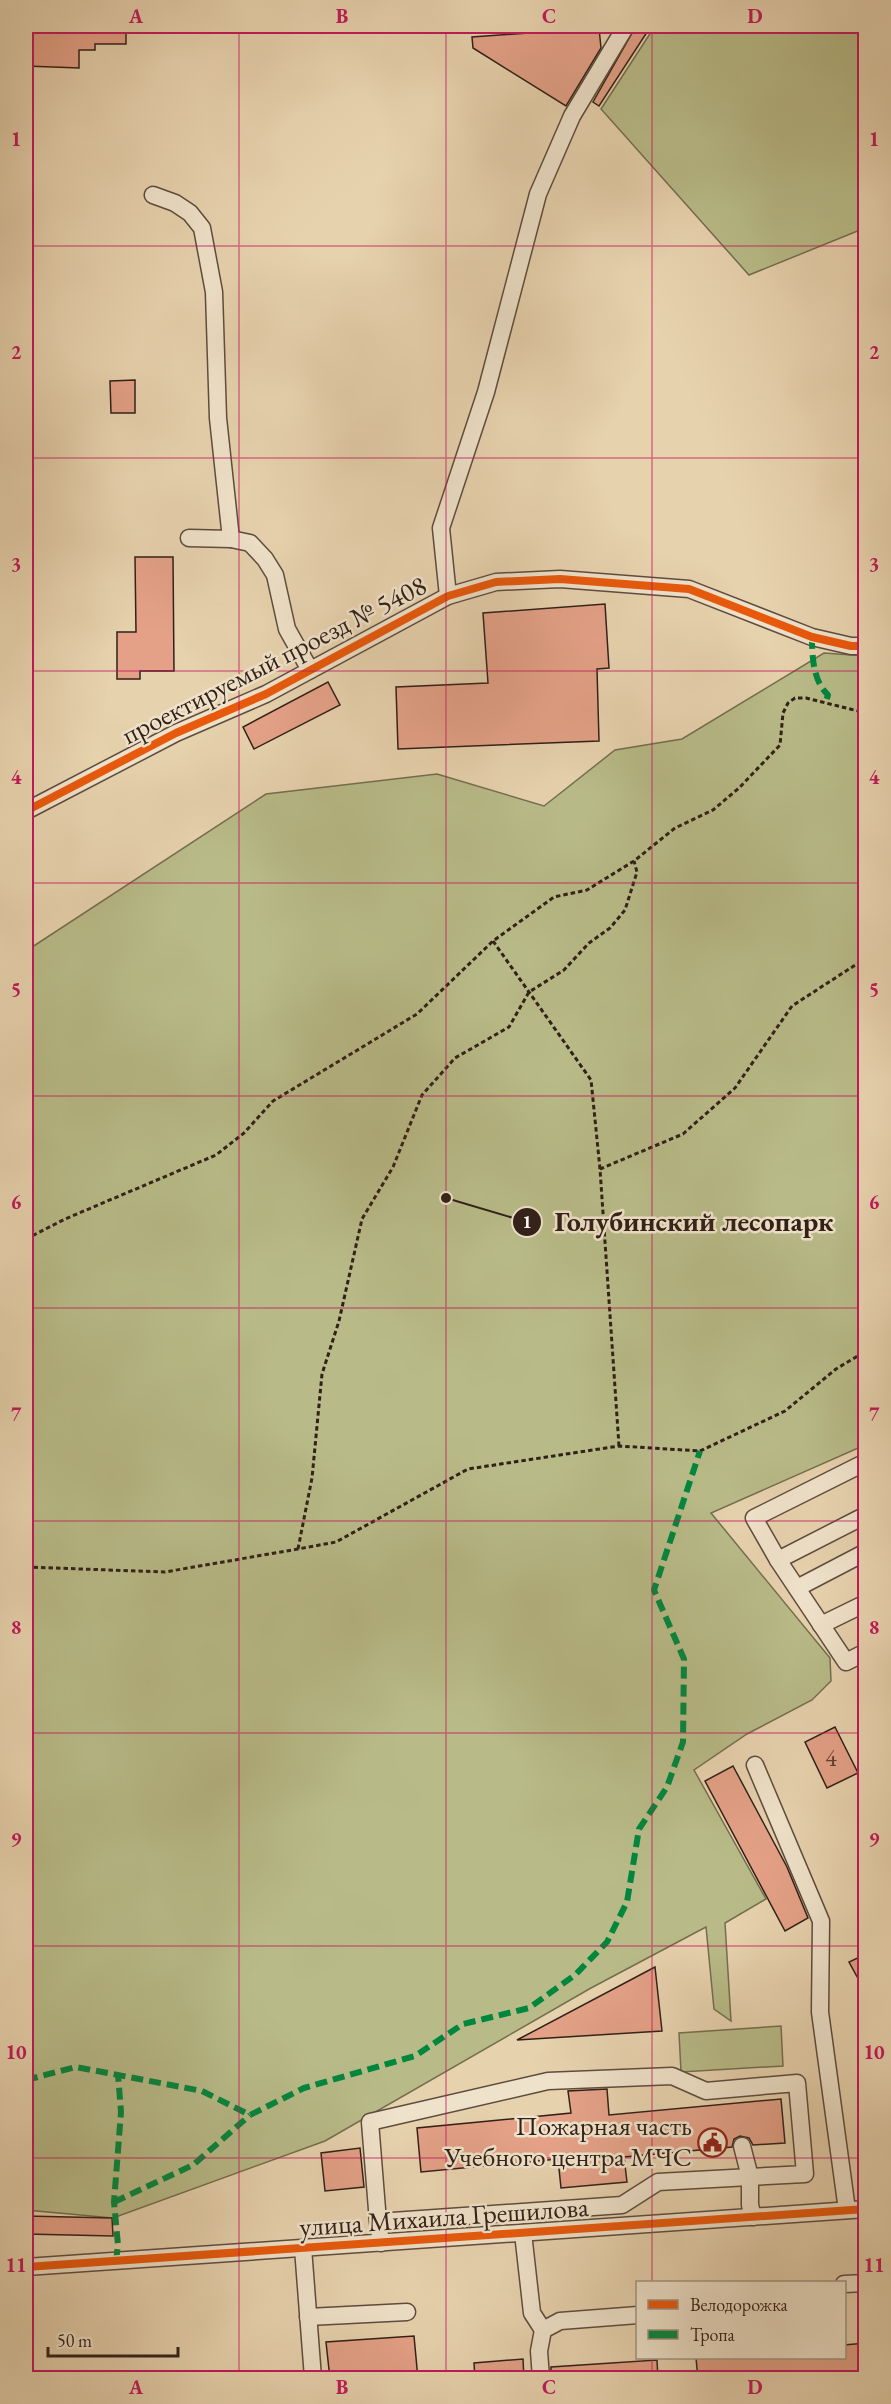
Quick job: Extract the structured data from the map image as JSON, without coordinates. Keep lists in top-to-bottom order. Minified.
{"streets":{"street":["проектируемый проезд № 5408","улица Михаила Грешилова"]},"places":{"other":["Голубинский лесопарк"],"public building":["Пожарная часть Учебного центра МЧС"]},"house_numbers":["4"],"legend":["Велодорожка","Тропа"],"scale_bar":"50 m","grid":{"columns":["A","B","C","D"],"rows":["1","2","3","4","5","6","7","8","9","10","11"]}}
